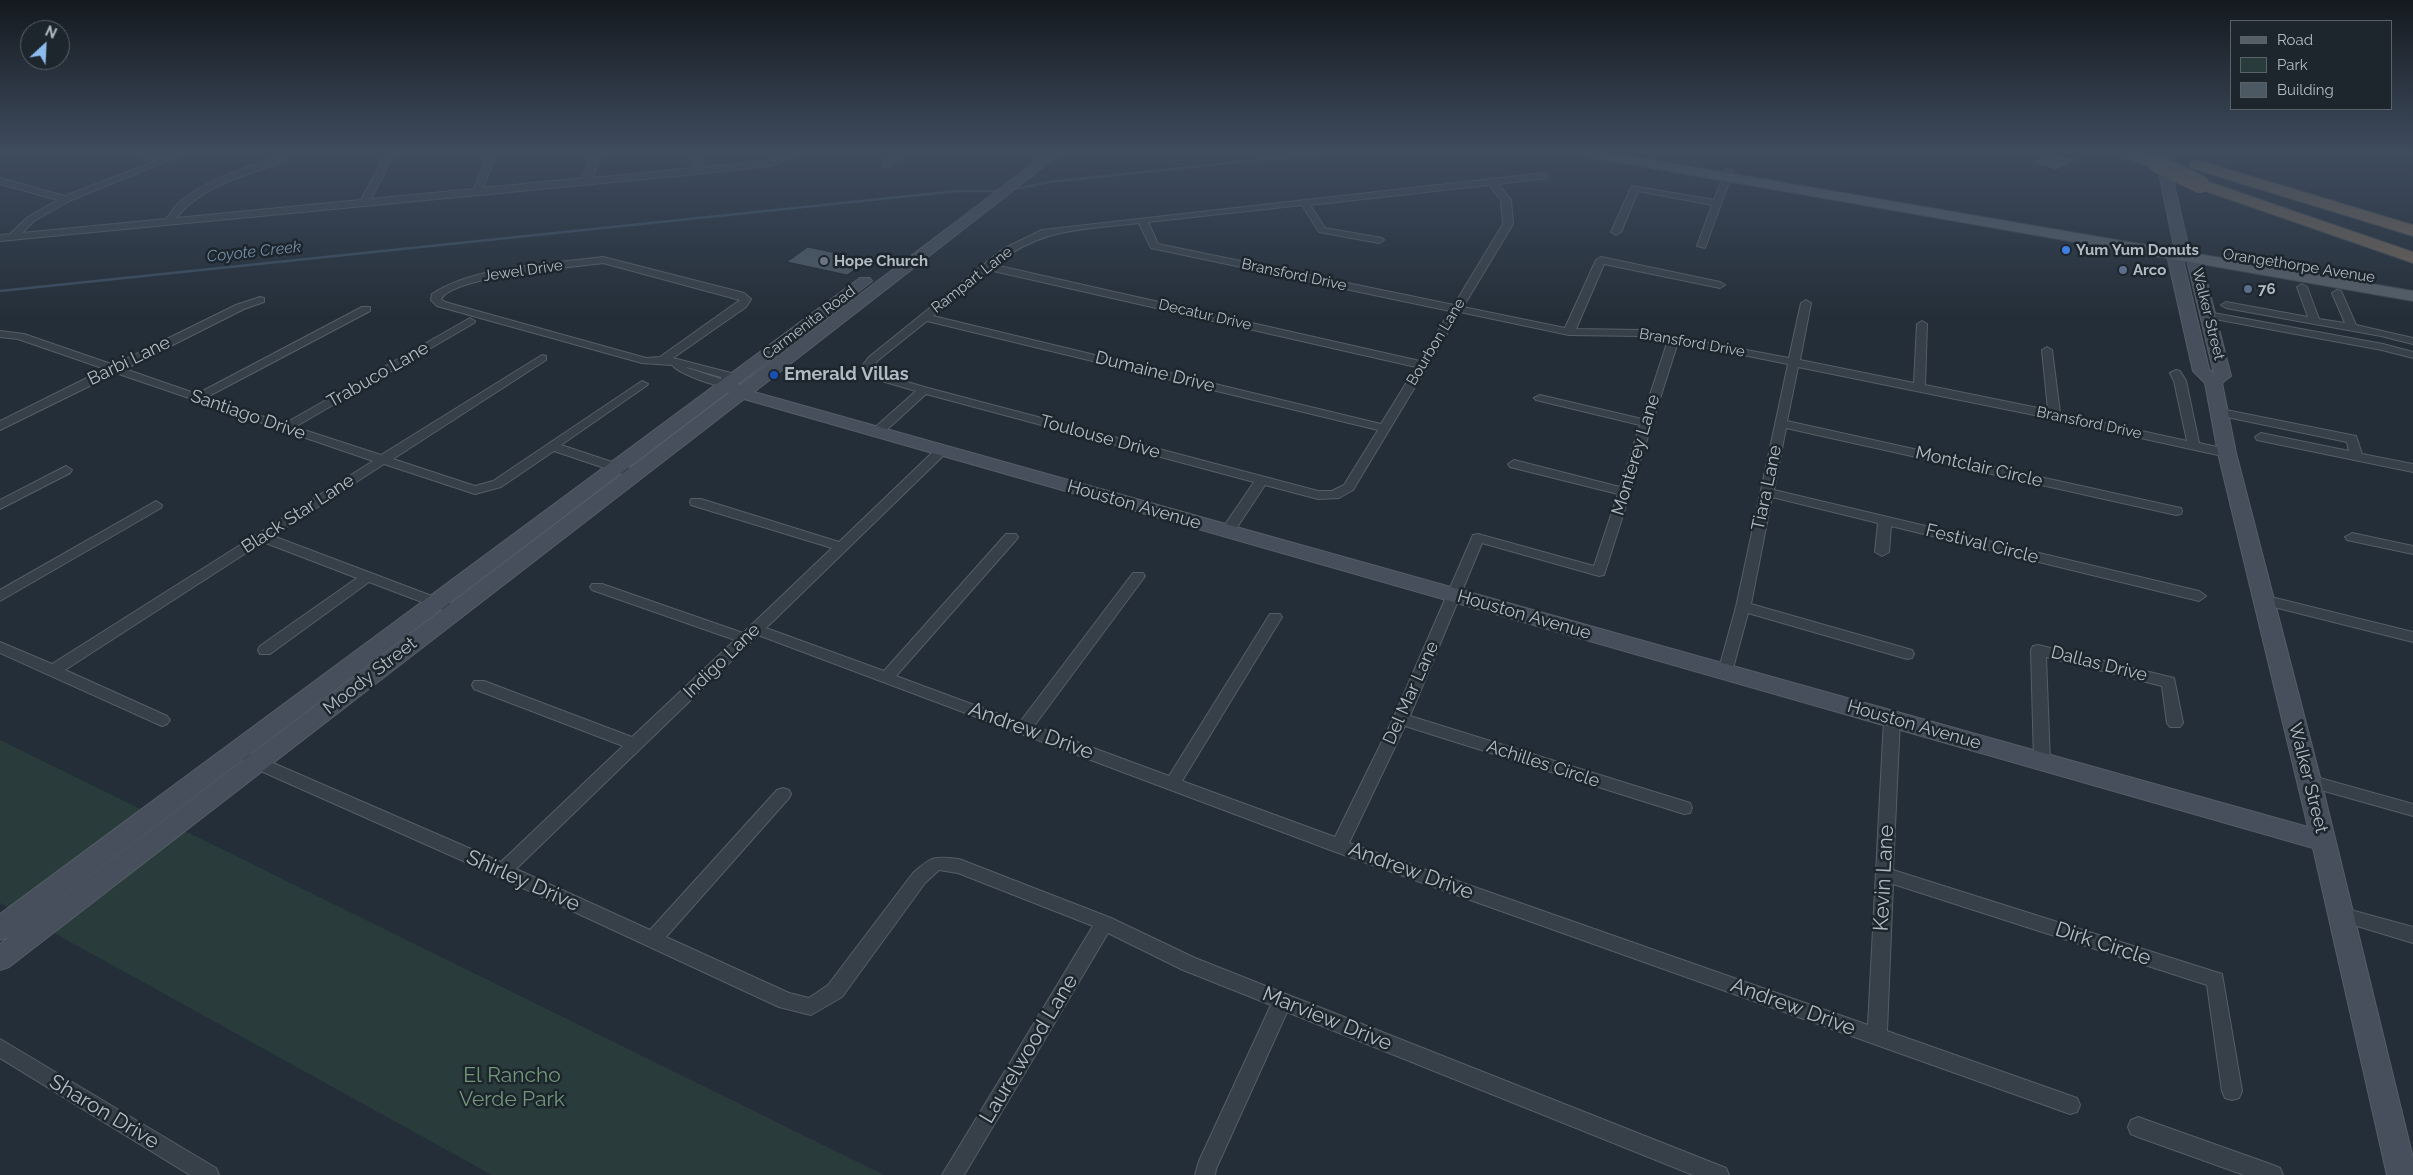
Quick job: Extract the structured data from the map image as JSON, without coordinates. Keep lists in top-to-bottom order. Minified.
{"streets":{"main road":["Orangethorpe Avenue","Walker Street","Carmenita Road","Houston Avenue","Moody Street"],"street":["Jewel Drive","Bransford Drive","Rampart Lane","Decatur Drive","Bourbon Lane","Barbi Lane","Dumaine Drive","Trabuco Lane","Santiago Drive","Toulouse Drive","Monterey Lane","Montclair Circle","Tiara Lane","Black Star Lane","Festival Circle","Indigo Lane","Dallas Drive","Del Mar Lane","Andrew Drive","Achilles Circle","Kevin Lane","Shirley Drive","Dirk Circle","Marview Drive","Laurelwood Lane","Sharon Drive"]},"crossings":[["Orangethorpe Avenue","Walker Street"],["Jewel Drive","Carmenita Road"],["Jewel Drive","Houston Avenue"],["Jewel Drive","Moody Street"],["Bransford Drive","Rampart Lane"],["Bransford Drive","Walker Street"],["Bransford Drive","Bourbon Lane"],["Bransford Drive","Monterey Lane"],["Bransford Drive","Tiara Lane"],["Rampart Lane","Decatur Drive"],["Rampart Lane","Dumaine Drive"],["Rampart Lane","Toulouse Drive"],["Walker Street","Houston Avenue"],["Decatur Drive","Bourbon Lane"],["Carmenita Road","Houston Avenue"],["Carmenita Road","Moody Street"],["Bourbon Lane","Dumaine Drive"],["Bourbon Lane","Toulouse Drive"],["Barbi Lane","Santiago Drive"],["Trabuco Lane","Santiago Drive"],["Santiago Drive","Black Star Lane"],["Montclair Circle","Tiara Lane"],["Tiara Lane","Houston Avenue"],["Tiara Lane","Festival Circle"],["Houston Avenue","Indigo Lane"],["Houston Avenue","Dallas Drive"],["Houston Avenue","Moody Street"],["Houston Avenue","Del Mar Lane"],["Houston Avenue","Kevin Lane"],["Indigo Lane","Andrew Drive"],["Indigo Lane","Shirley Drive"],["Moody Street","Shirley Drive"],["Del Mar Lane","Andrew Drive"],["Del Mar Lane","Achilles Circle"],["Andrew Drive","Kevin Lane"],["Kevin Lane","Dirk Circle"],["Shirley Drive","Marview Drive"],["Marview Drive","Laurelwood Lane"]],"water":["Coyote Creek"],"parks":["El Rancho Verde Park"],"places":["Yum Yum Donuts","Hope Church","Arco","76","Emerald Villas"],"legend":["Road","Park","Building"],"north":"top right"}
